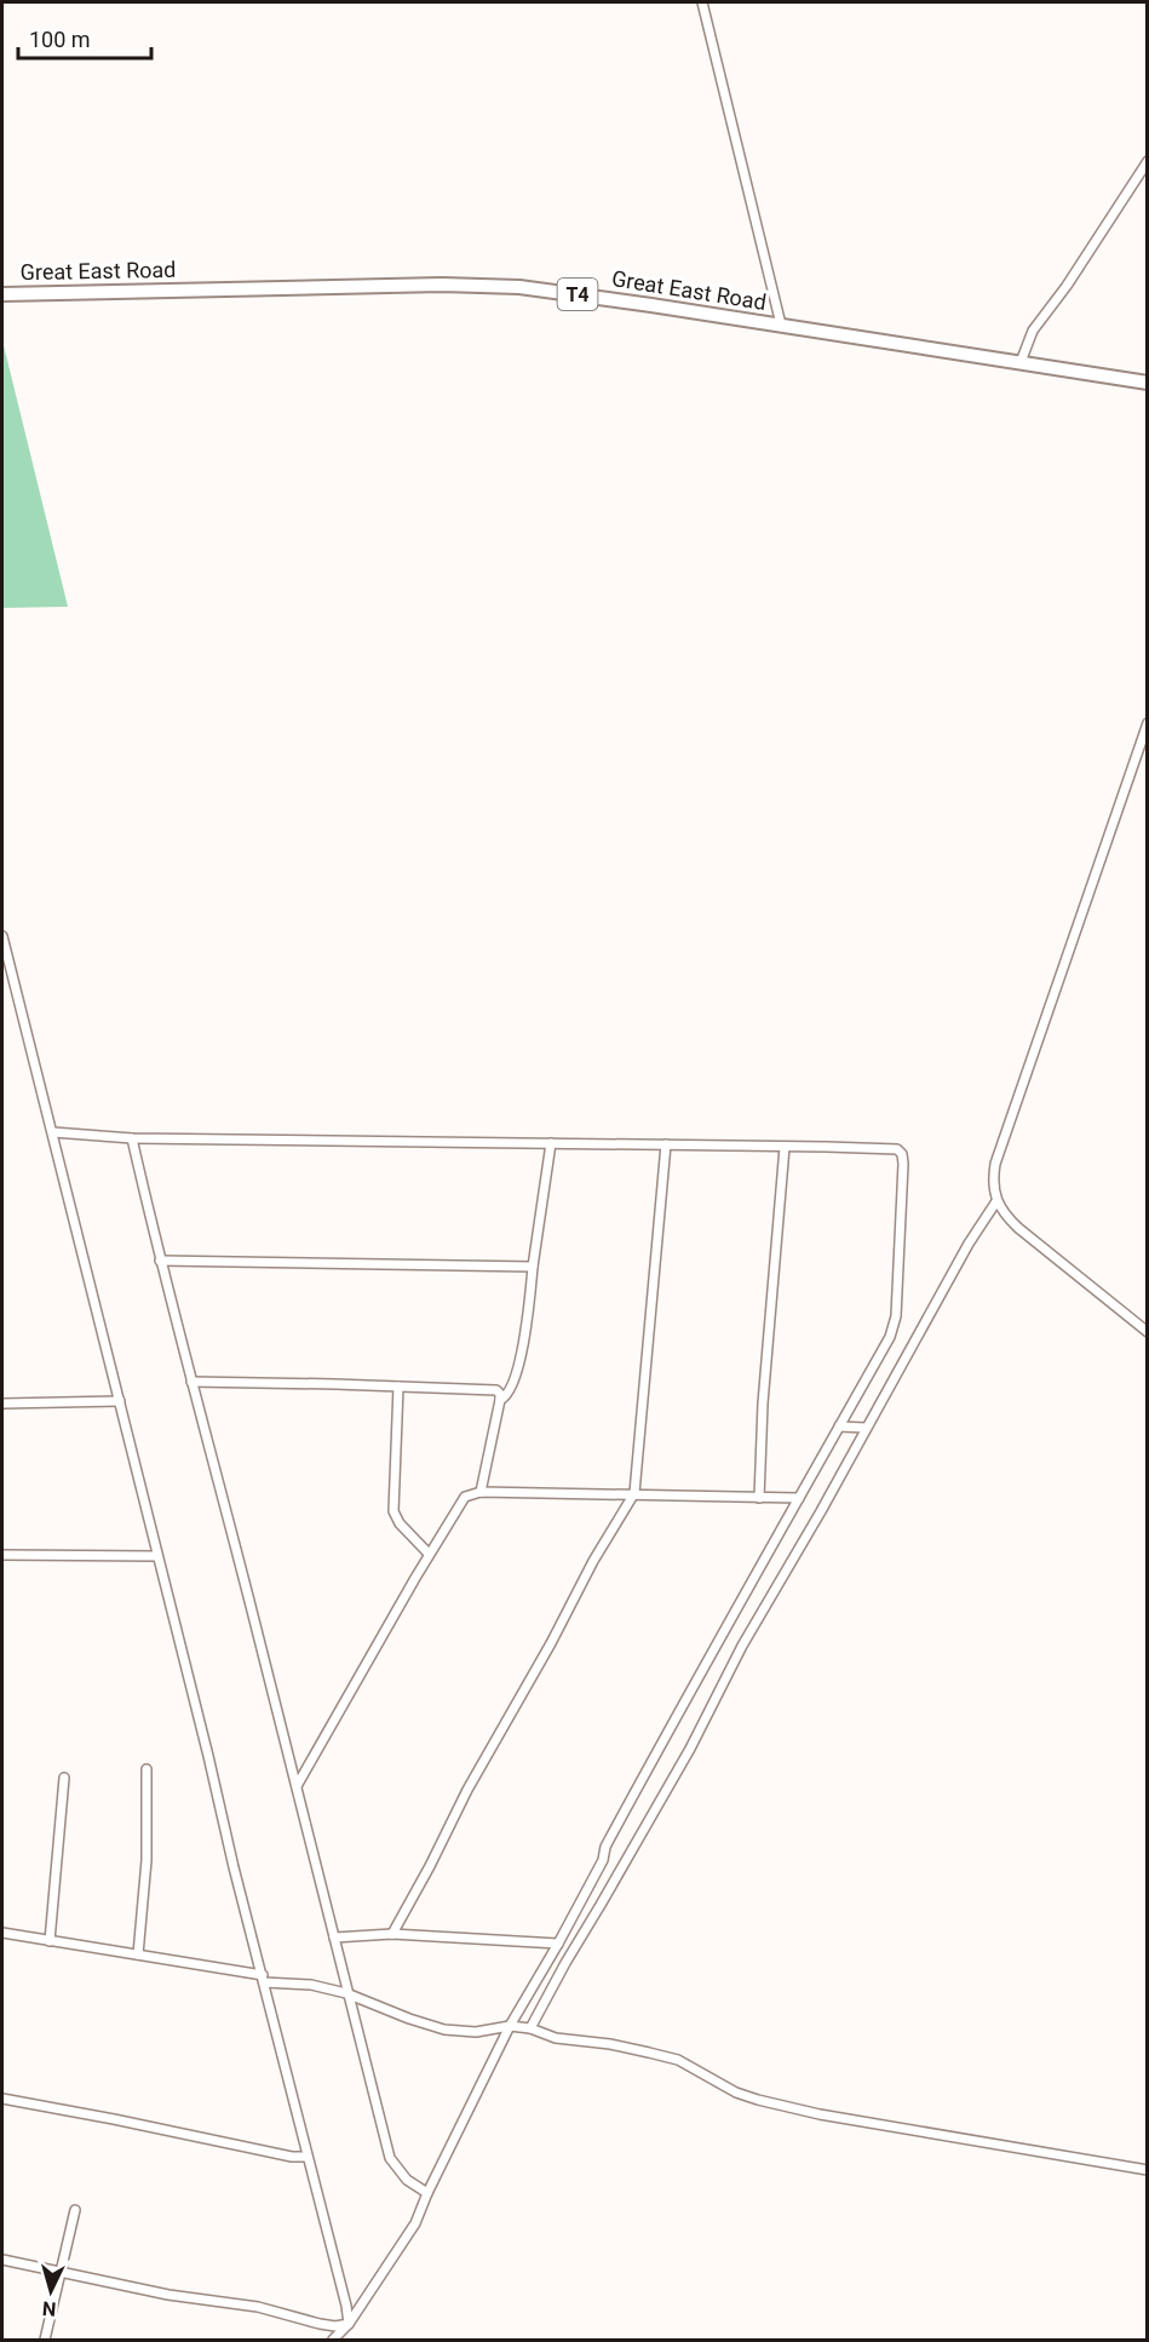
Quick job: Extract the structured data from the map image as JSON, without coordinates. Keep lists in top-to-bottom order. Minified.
{"streets":{"highway":["Great East Road","T4"]},"scale_bar":"100 m","north":"bottom"}
